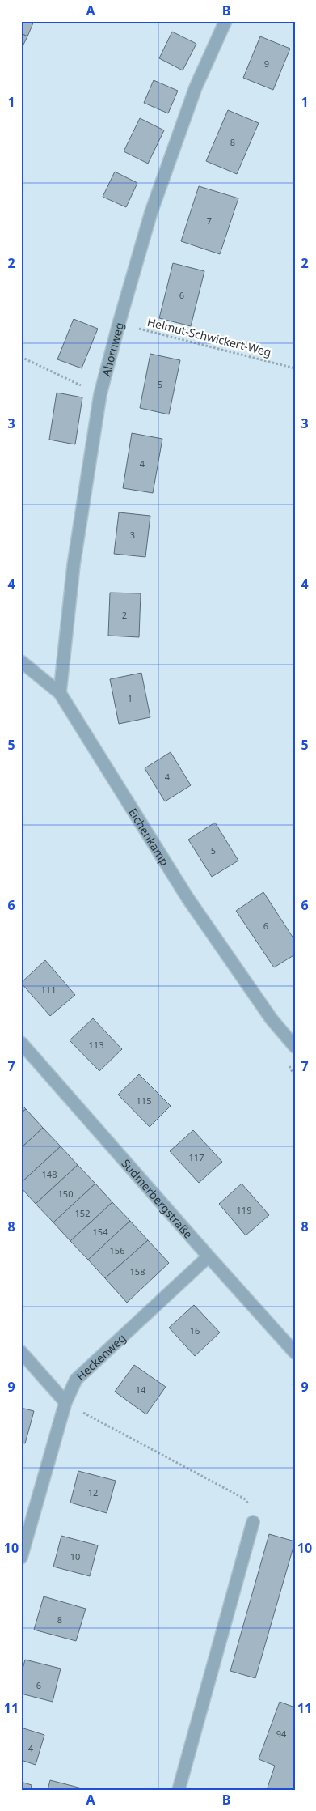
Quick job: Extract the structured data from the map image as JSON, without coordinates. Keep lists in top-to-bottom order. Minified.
{"streets":{"street":["Ahornweg","Eichenkamp","Sudmerbergstraße","Heckenweg"],"path":["Helmut-Schwickert-Weg"]},"crossings":[["Helmut-Schwickert-Weg","Ahornweg"],["Ahornweg","Eichenkamp"],["Sudmerbergstraße","Heckenweg"]],"house_numbers":["9","8","7","6","5","4","3","2","1","4","5","6","111","113","115","117","148","150","119","152","154","156","158","16","14","12","10","8","6","94","4"],"grid":{"columns":["A","B"],"rows":["1","2","3","4","5","6","7","8","9","10","11"]}}
